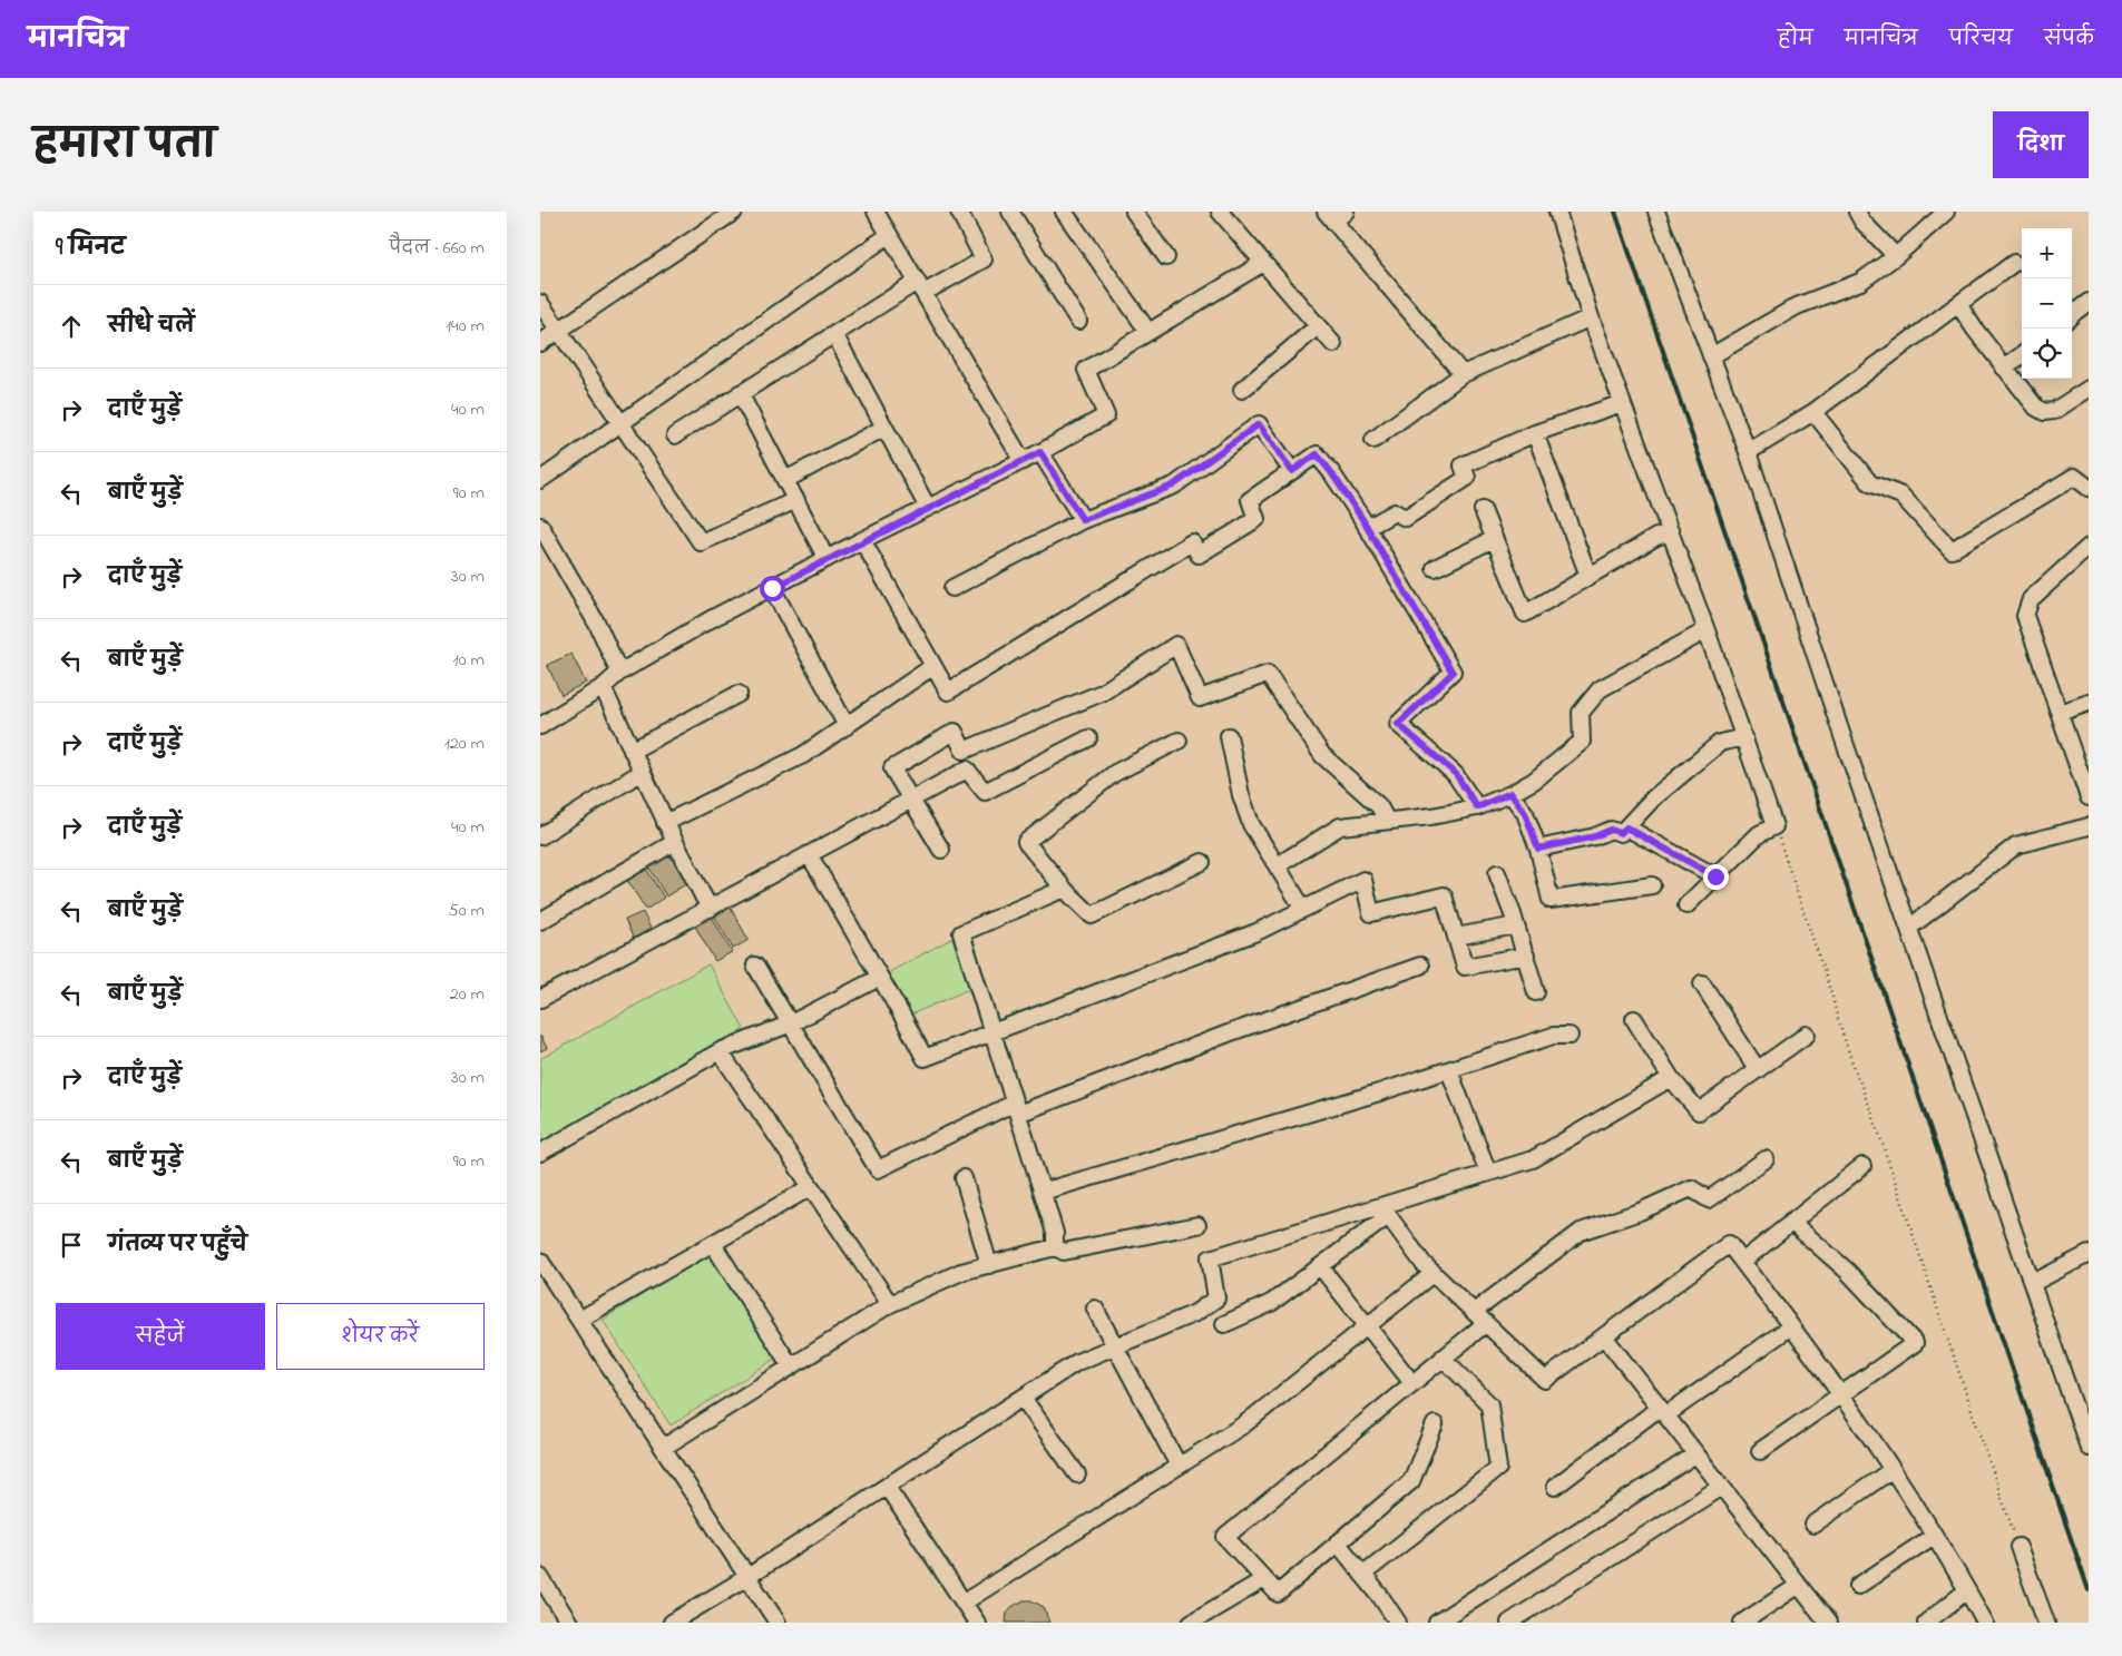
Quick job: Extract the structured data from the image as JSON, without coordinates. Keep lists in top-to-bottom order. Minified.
{"page":{"header":"मानचित्र","nav":["होम","मानचित्र","परिचय","संपर्क"],"title":"हमारा पता","buttons":["दिशा",["सहेजें","शेयर करें"]],"heading":["9 मिनट","पैदल · 660 m"],"map_buttons":["+","−"],"list":[["सीधे चलें","140 m"],["दाएँ मुड़ें","40 m"],["बाएँ मुड़ें","90 m"],["दाएँ मुड़ें","30 m"],["बाएँ मुड़ें","10 m"],["दाएँ मुड़ें","120 m"],["दाएँ मुड़ें","40 m"],["बाएँ मुड़ें","50 m"],["बाएँ मुड़ें","20 m"],["दाएँ मुड़ें","30 m"],["बाएँ मुड़ें","90 m"],"गंतव्य पर पहुँचे"]}}
